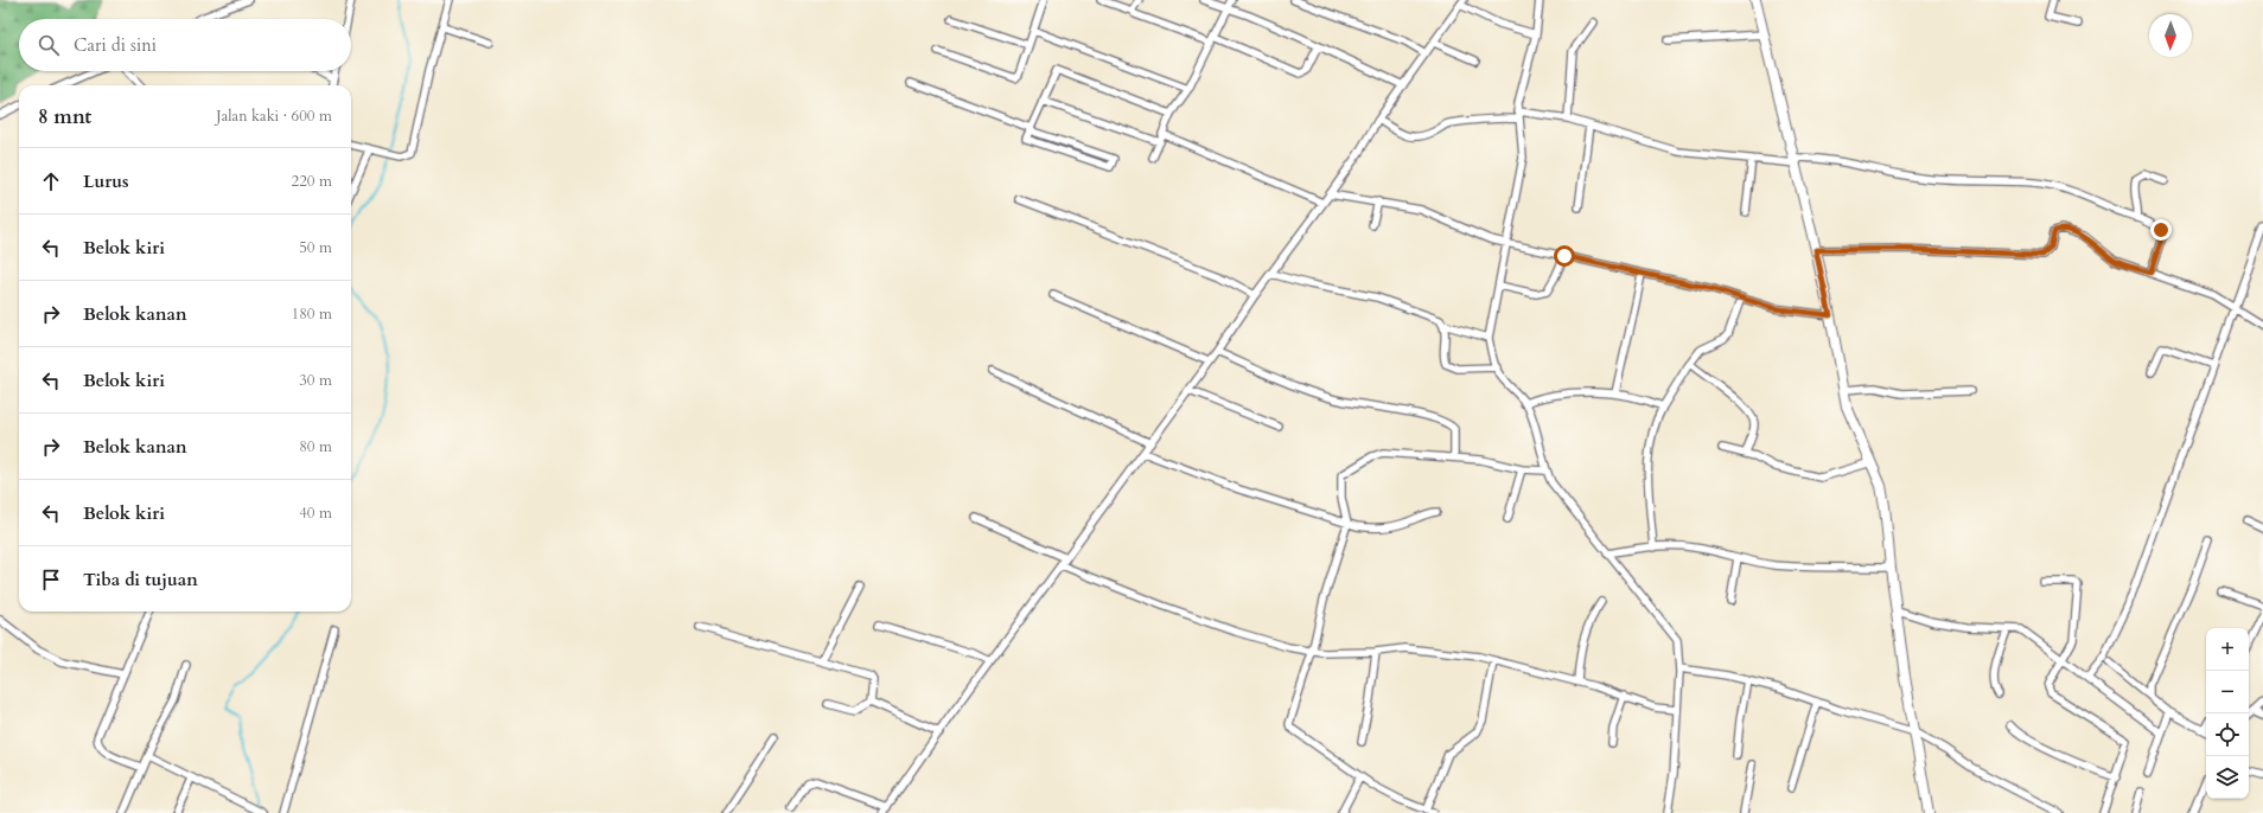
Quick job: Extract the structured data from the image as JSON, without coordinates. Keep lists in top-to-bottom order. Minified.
{"north":"bottom","page":{"search":"Cari di sini","heading":["8 mnt","Jalan kaki · 600 m"],"list":[["Lurus","220 m"],["Belok kiri","50 m"],["Belok kanan","180 m"],["Belok kiri","30 m"],["Belok kanan","80 m"],["Belok kiri","40 m"],"Tiba di tujuan"],"map_buttons":["+","−"]}}
